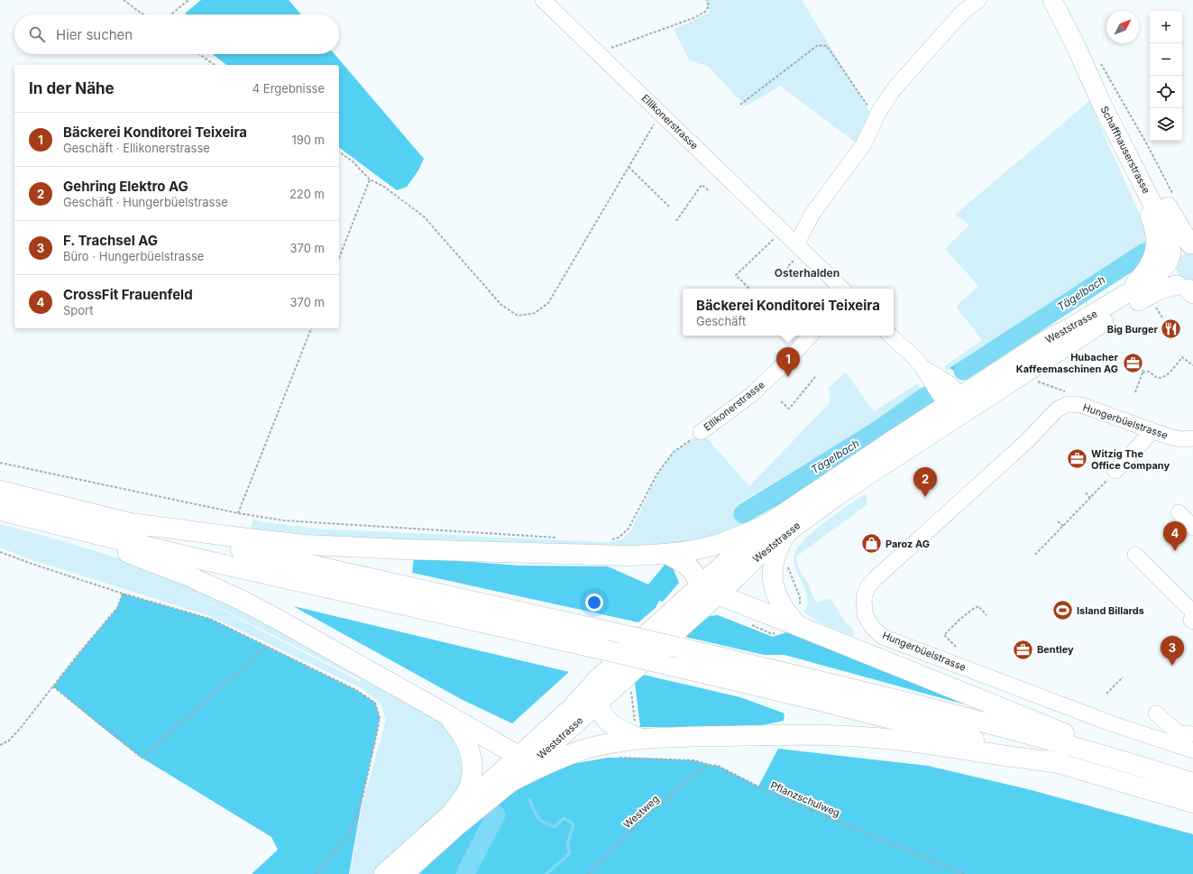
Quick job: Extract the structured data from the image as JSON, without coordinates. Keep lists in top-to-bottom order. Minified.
{"streets":{"main road":["Schaffhauserstrasse","Weststrasse"],"street":["Ellikonerstrasse","Hungerbüelstrasse"],"path":["Pflanzschulweg","Westweg"]},"crossings":[["Schaffhauserstrasse","Weststrasse"],["Pflanzschulweg","Westweg"]],"districts":["Osterhalden"],"water":["Tägelbach"],"places":{"restaurant":["Big Burger"],"office":["Hubacher Kaffeemaschinen AG","Witzig The Office Company","Bentley"],"shop":["Paroz AG"],"sports":["Island Billards"]},"north":"top right","page":{"map_buttons":["+","−"],"search":"Hier suchen","heading":["In der Nähe","4 Ergebnisse"],"list":[{"mark":"1","name":"Bäckerei Konditorei Teixeira","note":"Geschäft · Ellikonerstrasse","value":"190 m"},{"mark":"2","name":"Gehring Elektro AG","note":"Geschäft · Hungerbüelstrasse","value":"220 m"},{"mark":"3","name":"F. Trachsel AG","note":"Büro · Hungerbüelstrasse","value":"370 m"},{"mark":"4","name":"CrossFit Frauenfeld","note":"Sport","value":"370 m"}],"popup":["Bäckerei Konditorei Teixeira","Geschäft"],"pins":["1","2","4","3"]}}
